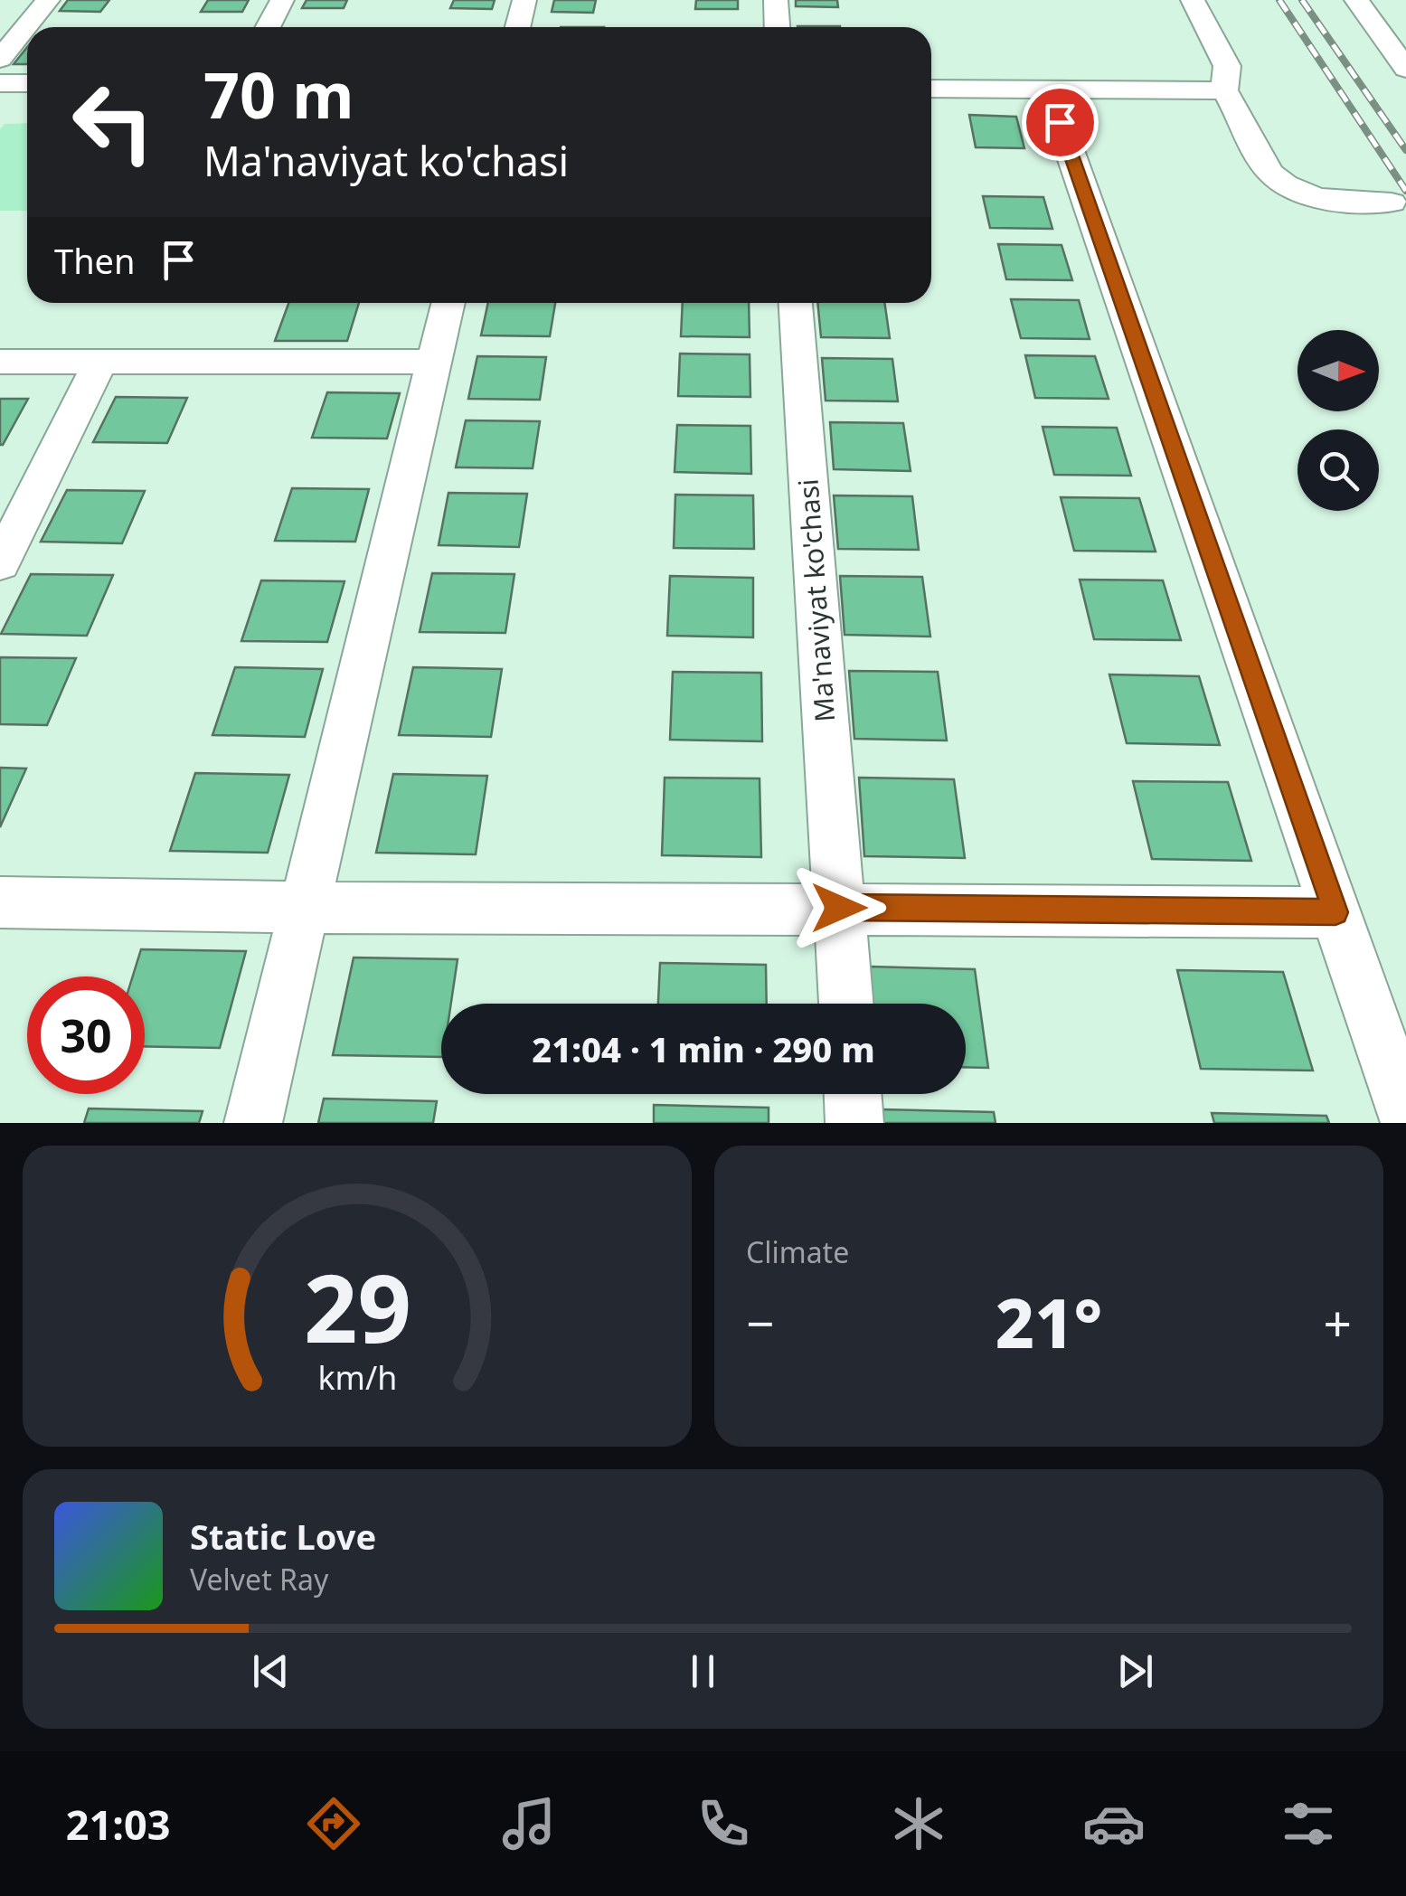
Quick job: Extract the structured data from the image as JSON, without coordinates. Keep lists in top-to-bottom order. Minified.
{"streets":{"street":["Ma'naviyat ko'chasi"]},"north":"right","page":{"turn":["70 m","Ma'naviyat ko'chasi"],"then":"Then","limit":"30","trip":"21:04 · 1 min · 290 m","tile":"Climate","heat":["−","21°","+"],"song":["Static Love","Velvet Ray"],"tabs":"21:03","gauge":["29","km/h"]}}
